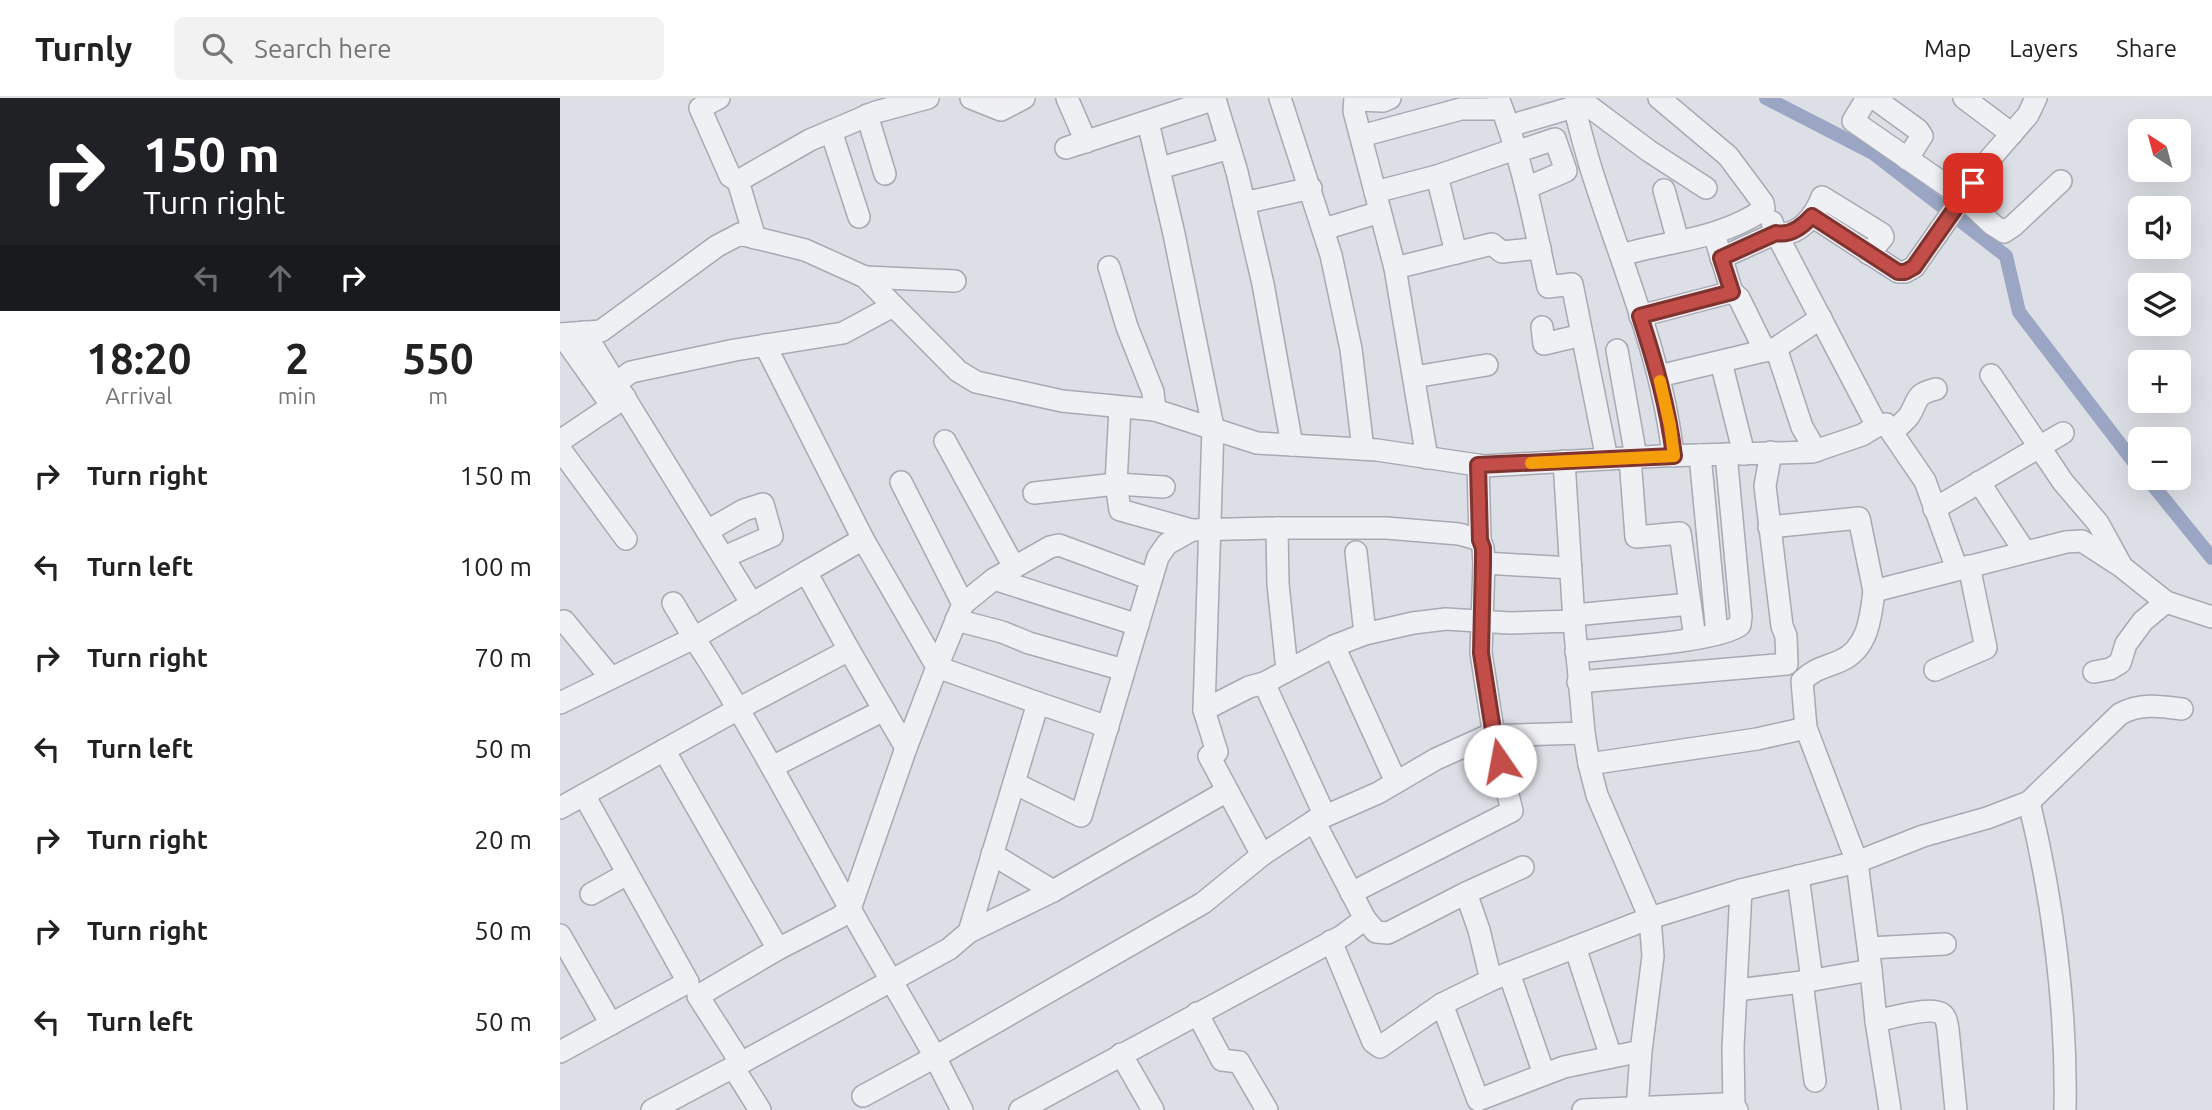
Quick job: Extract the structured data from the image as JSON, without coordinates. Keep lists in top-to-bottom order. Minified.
{"north":"top left","page":{"header":"Turnly","search":"Search here","nav":["Map","Layers","Share"],"turn":["150 m","Turn right"],"map_buttons":["+","−"],"eta":["18:20","Arrival","2","min","550","m"],"list":[{"name":"Turn right","value":"150 m"},{"name":"Turn left","value":"100 m"},{"name":"Turn right","value":"70 m"},{"name":"Turn left","value":"50 m"},{"name":"Turn right","value":"20 m"},{"name":"Turn right","value":"50 m"},{"name":"Turn left","value":"50 m"}]}}
